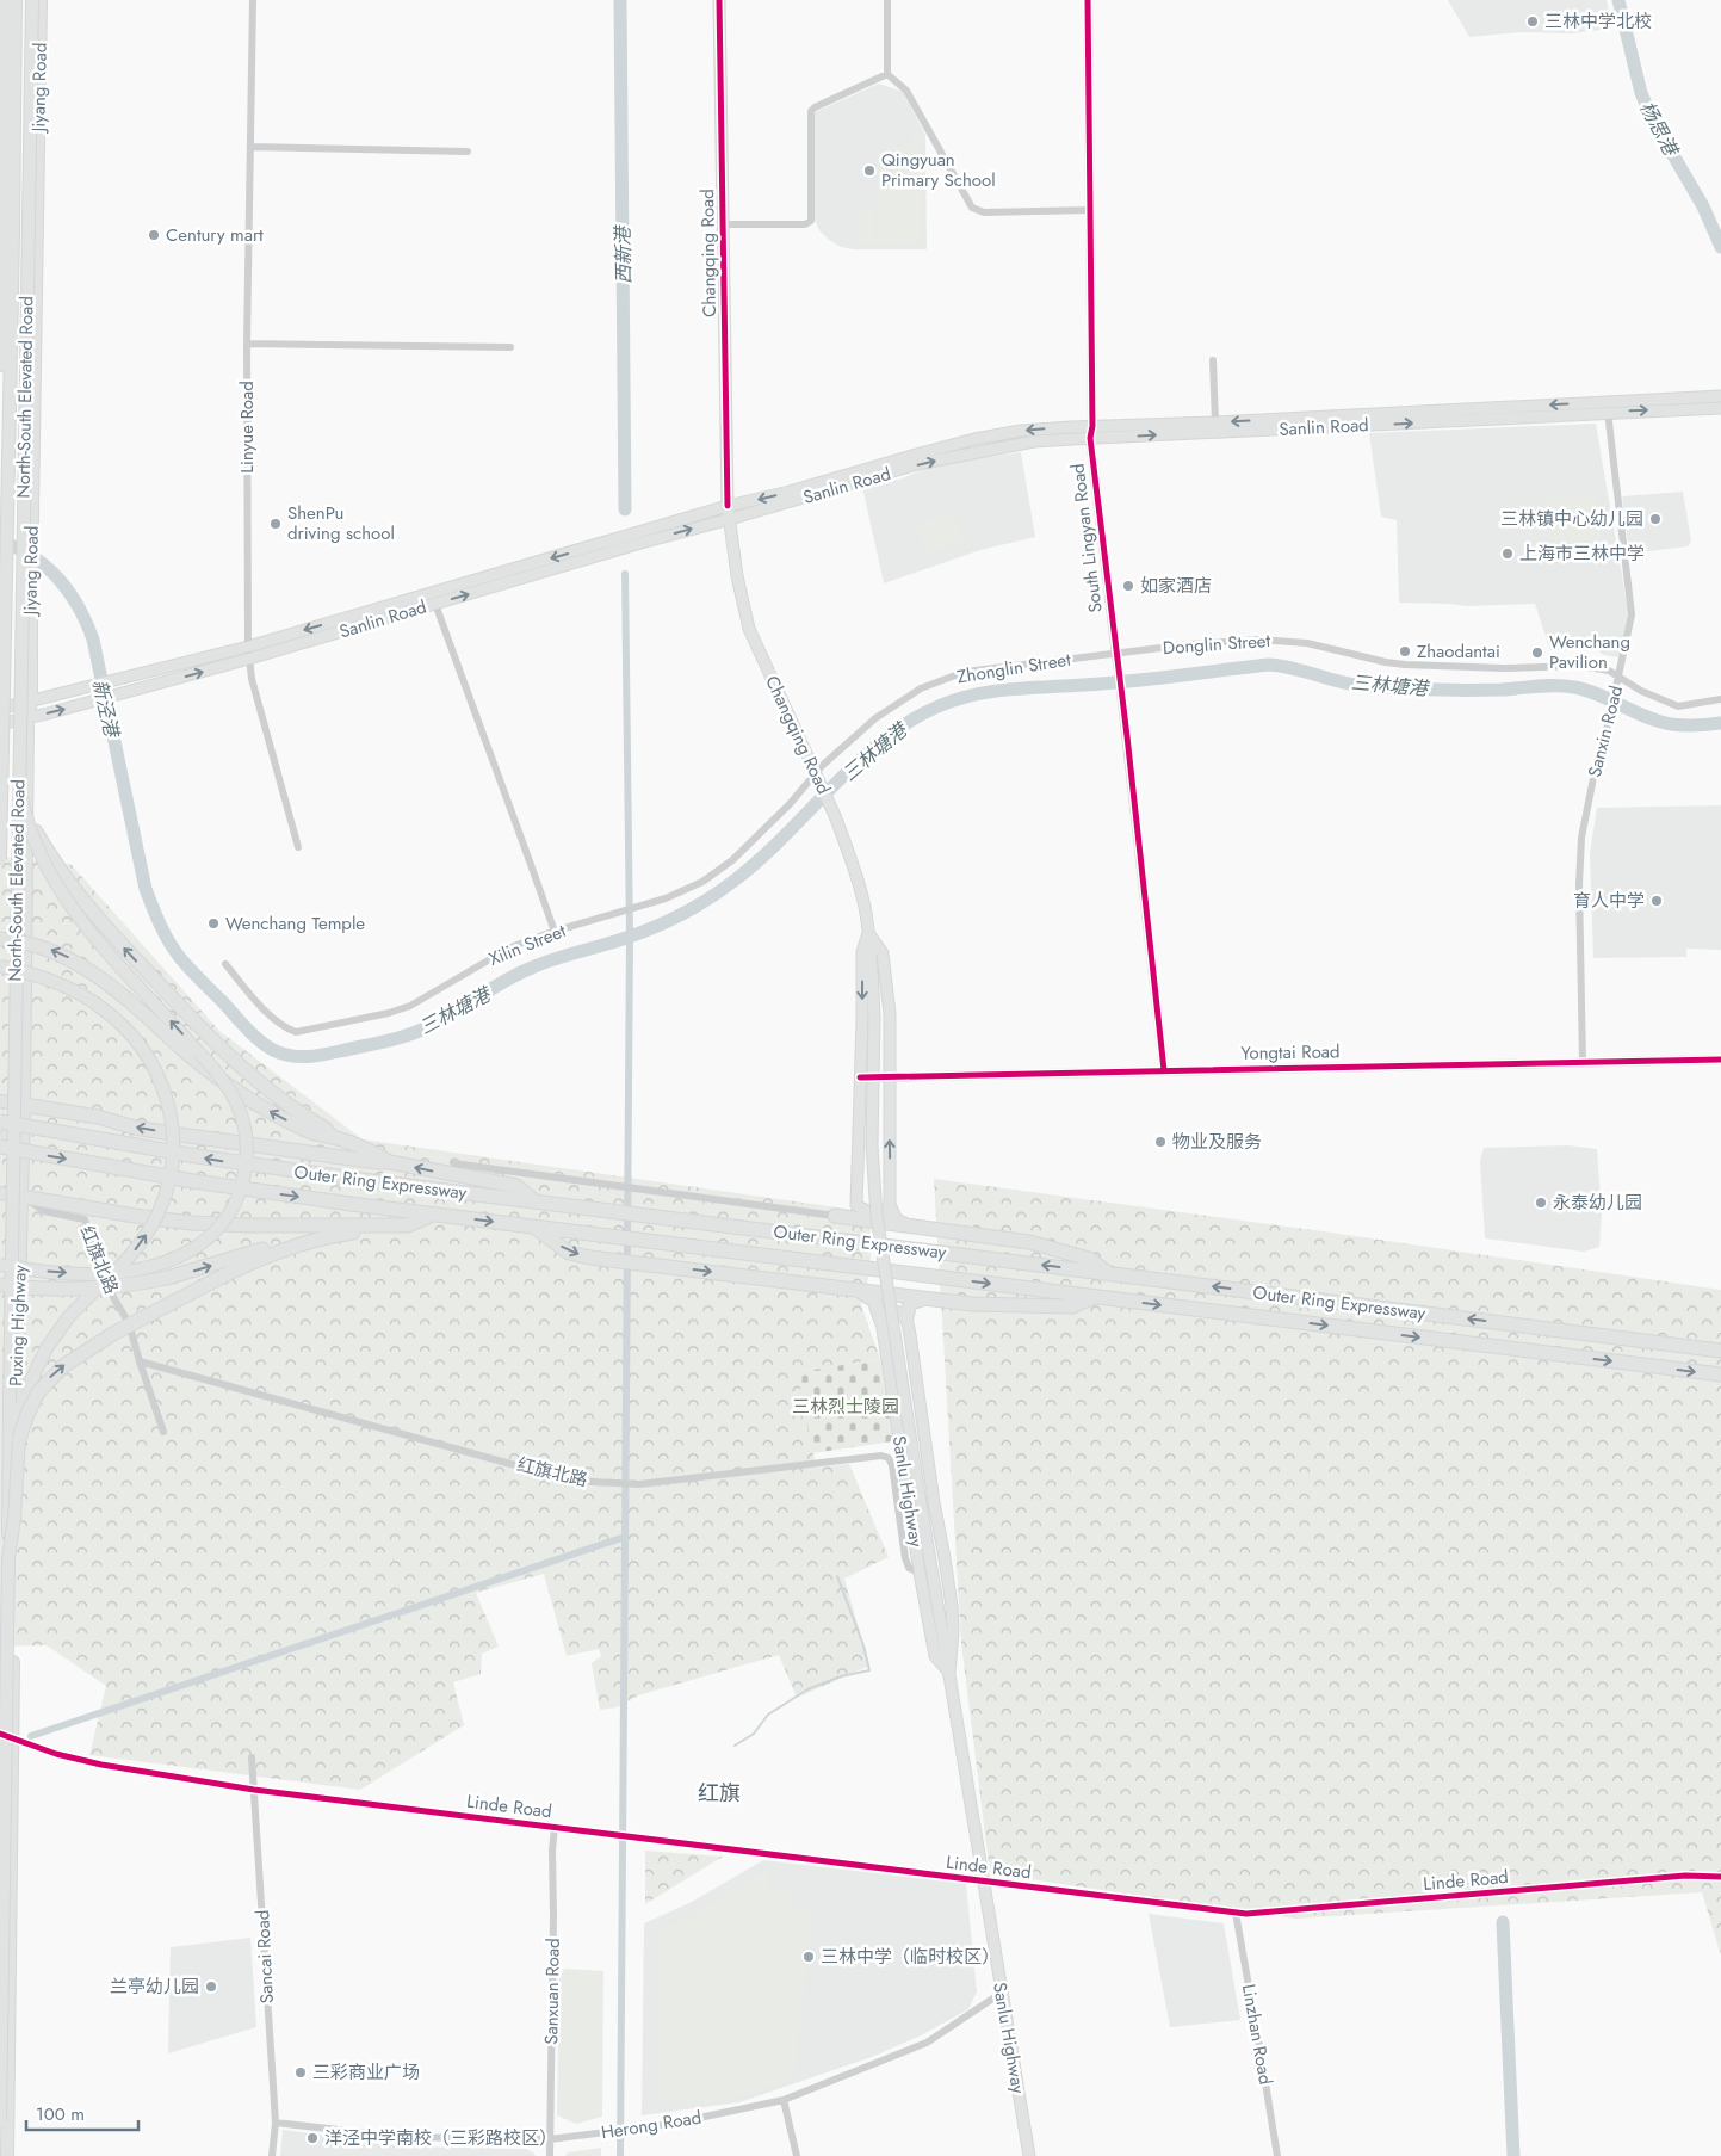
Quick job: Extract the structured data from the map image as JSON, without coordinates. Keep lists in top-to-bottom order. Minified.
{"streets":{"highway":["Outer Ring Expressway"],"main road":["Jiyang Road","Changqing Road","North-South Elevated Road","Sanlin Road","Puxing Highway","Sanlu Highway"],"street":["Linyue Road","South Lingyan Road","Donglin Street","Zhonglin Street","Sanxin Road","Xilin Street","Yongtai Road","红旗北路","Linde Road","Sancai Road","Sanxuan Road","Linzhan Road","Herong Road"]},"crossings":[["Jiyang Road","Sanlin Road"],["Jiyang Road","Puxing Highway"],["Changqing Road","Sanlin Road"],["Changqing Road","Zhonglin Street"],["Changqing Road","Xilin Street"],["Changqing Road","Yongtai Road"],["Changqing Road","Sanlu Highway"],["Linyue Road","Sanlin Road"],["Sanlin Road","South Lingyan Road"],["Sanlin Road","Sanxin Road"],["South Lingyan Road","Yongtai Road"],["Donglin Street","Zhonglin Street"],["Donglin Street","Sanxin Road"],["Zhonglin Street","Xilin Street"],["Sanxin Road","Yongtai Road"],["红旗北路","Puxing Highway"],["红旗北路","Sanlu Highway"],["Puxing Highway","Linde Road"],["Sanlu Highway","Linde Road"],["Sanlu Highway","Herong Road"],["Linde Road","Sancai Road"],["Linde Road","Sanxuan Road"],["Linde Road","Linzhan Road"],["Sancai Road","Herong Road"],["Sanxuan Road","Herong Road"]],"districts":["红旗"],"water":["杨思港","西新港","三林塘港","新泾港"],"parks":["三林烈士陵园"],"places":["三林中学北校","Qingyuan Primary School","Century mart","三林镇中心幼儿园","ShenPu driving school","上海市三林中学","如家酒店","Zhaodantai","Wenchang Pavilion","育人中学","Wenchang Temple","物业及服务","永泰幼儿园","三林中学（临时校区）","兰亭幼儿园","三彩商业广场","洋泾中学南校（三彩路校区）"],"scale_bar":"100 m"}
